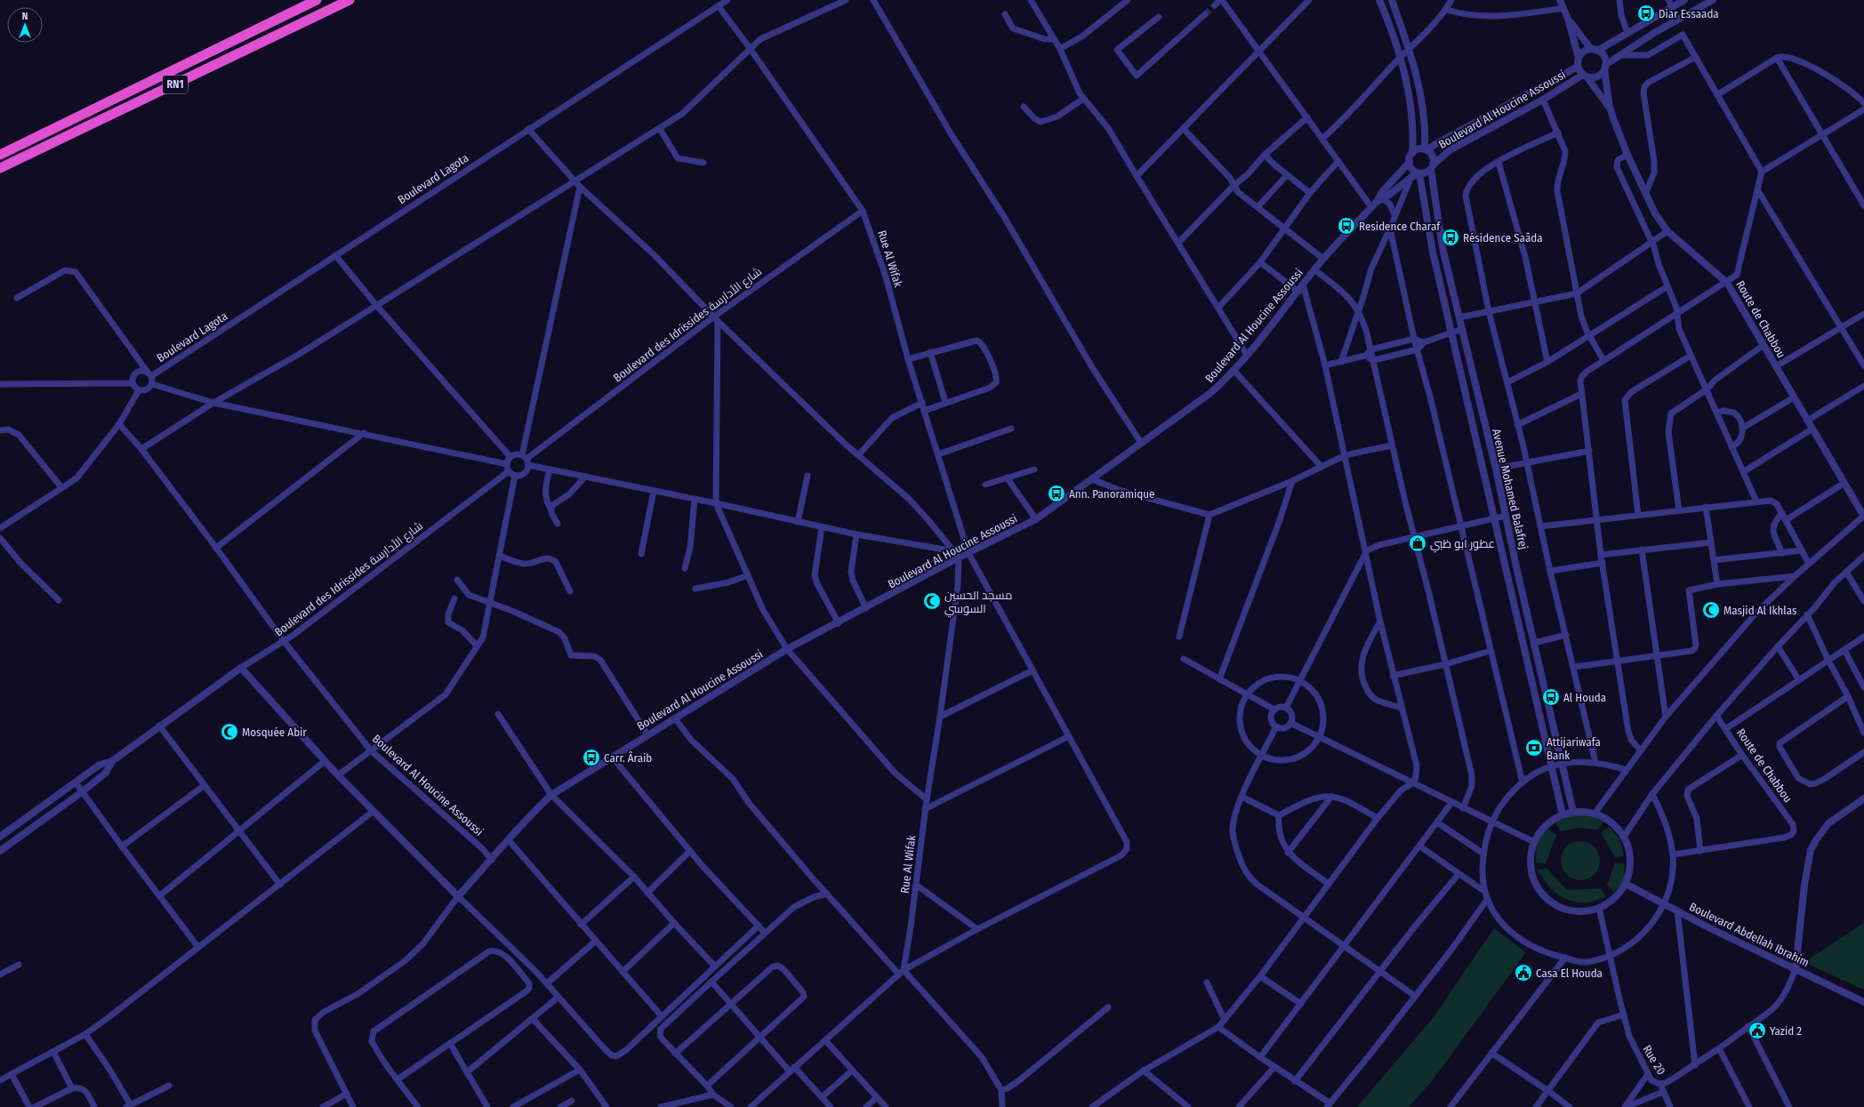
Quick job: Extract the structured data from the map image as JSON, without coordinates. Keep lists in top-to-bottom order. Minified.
{"streets":{"highway":["RN1"],"street":["Boulevard Al Houcine Assoussi","Boulevard Lagota","Rue Al Wifak","Route de Chabbou","Boulevard des Idrissides شارع الأدارسة","Avenue Mohamed Balafrej","Boulevard Abdellah Ibrahim","Rue 20"]},"crossings":[["Boulevard Al Houcine Assoussi","Rue Al Wifak"],["Boulevard Al Houcine Assoussi","Route de Chabbou"],["Boulevard Al Houcine Assoussi","Boulevard des Idrissides شارع الأدارسة"],["Boulevard Al Houcine Assoussi","Avenue Mohamed Balafrej"],["Boulevard Lagota","Rue Al Wifak"],["Rue Al Wifak","Boulevard des Idrissides شارع الأدارسة"],["Avenue Mohamed Balafrej","Boulevard Abdellah Ibrahim"],["Avenue Mohamed Balafrej","Rue 20"],["Boulevard Abdellah Ibrahim","Rue 20"]],"places":{"bus stop":["Diar Essaada","Residence Charaf","Résidence Saâda","Ann. Panoramique","Al Houda","Carr. Âraib"],"shop":["عطور ابو ظبي"],"mosque":["مسجد الحسين السوسي","Masjid Al Ikhlas","Mosquée Abir"],"bank":["Attijariwafa Bank"],"public building":["Casa El Houda","Yazid 2"]},"north":"top"}
